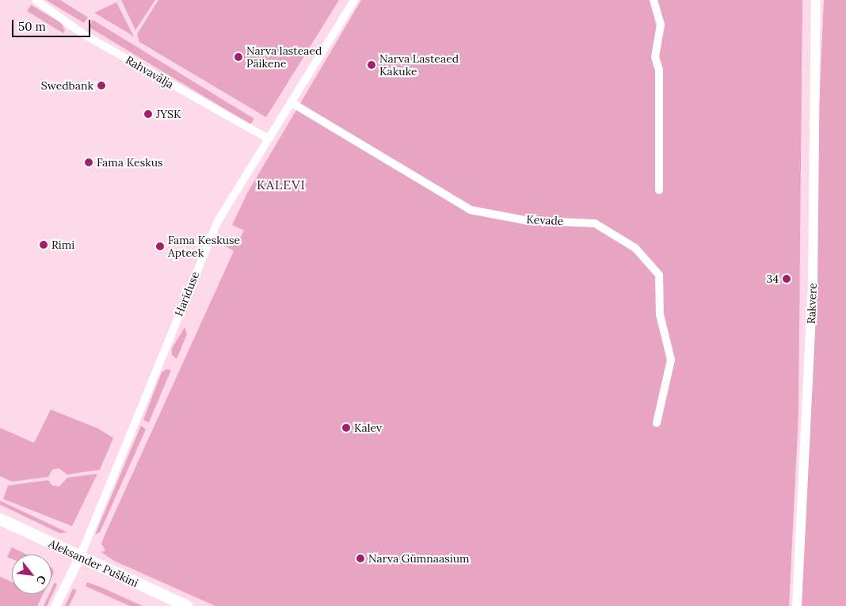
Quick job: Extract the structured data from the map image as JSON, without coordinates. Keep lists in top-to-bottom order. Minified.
{"streets":{"main road":["Aleksander Puškini"],"street":["Rahvavälja","Kevade","Hariduse","Rakvere"]},"crossings":[["Rahvavälja","Hariduse"],["Kevade","Hariduse"],["Hariduse","Aleksander Puškini"]],"districts":["KALEVI"],"places":["Narva lasteaed Päikene","Narva Lasteaed Kakuke","Swedbank","JYSK","Fama Keskus","Rimi","Fama Keskuse Apteek","34","Kalev","Narva Gümnaasium"],"scale_bar":"50 m","north":"bottom right"}
